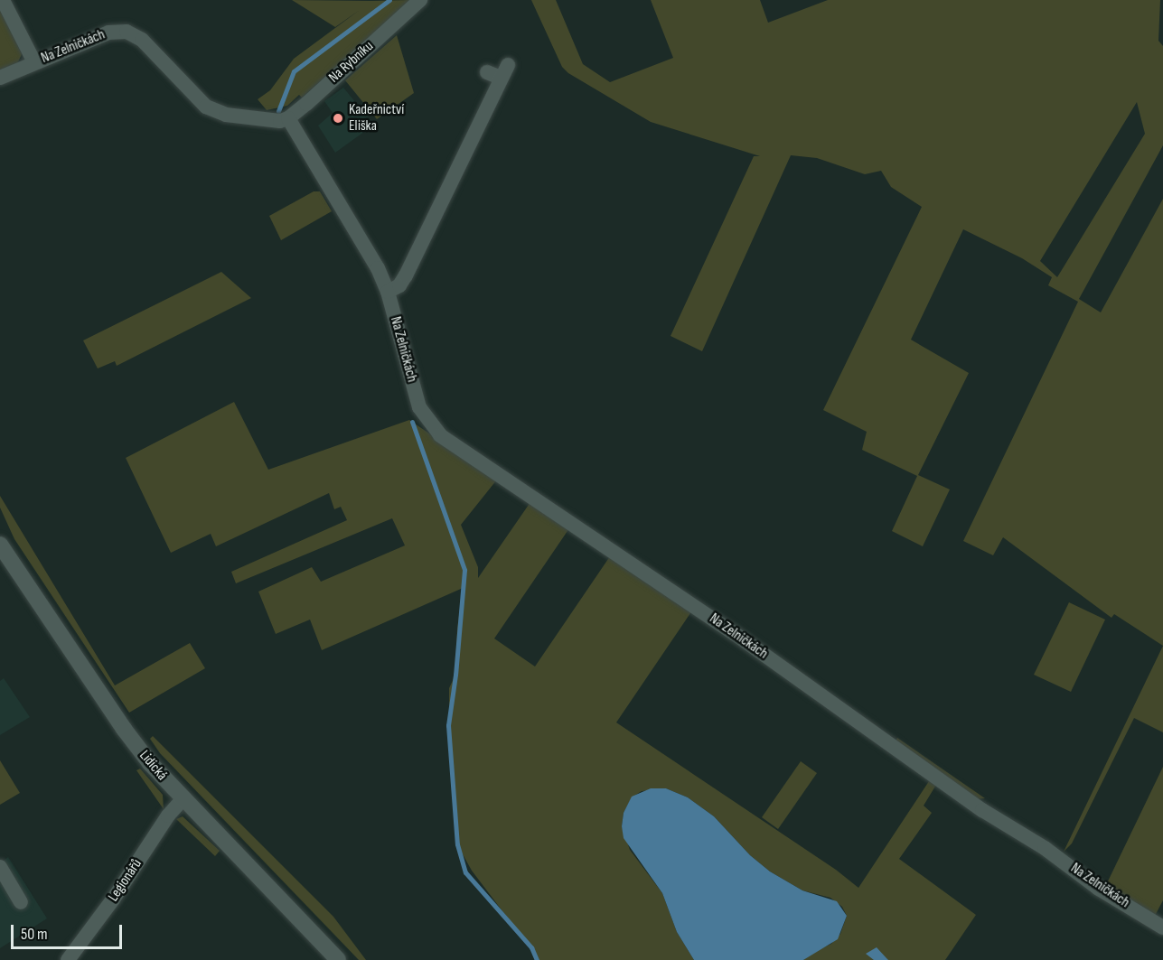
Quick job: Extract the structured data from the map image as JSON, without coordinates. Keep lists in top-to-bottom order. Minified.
{"streets":{"main road":["Lidická"],"street":["Na Zelničkách","Na Rybníku","Legionářů"]},"crossings":[["Na Zelničkách","Na Rybníku"],["Lidická","Legionářů"]],"places":["Kadeřnictví Eliška"],"scale_bar":"50 m"}
